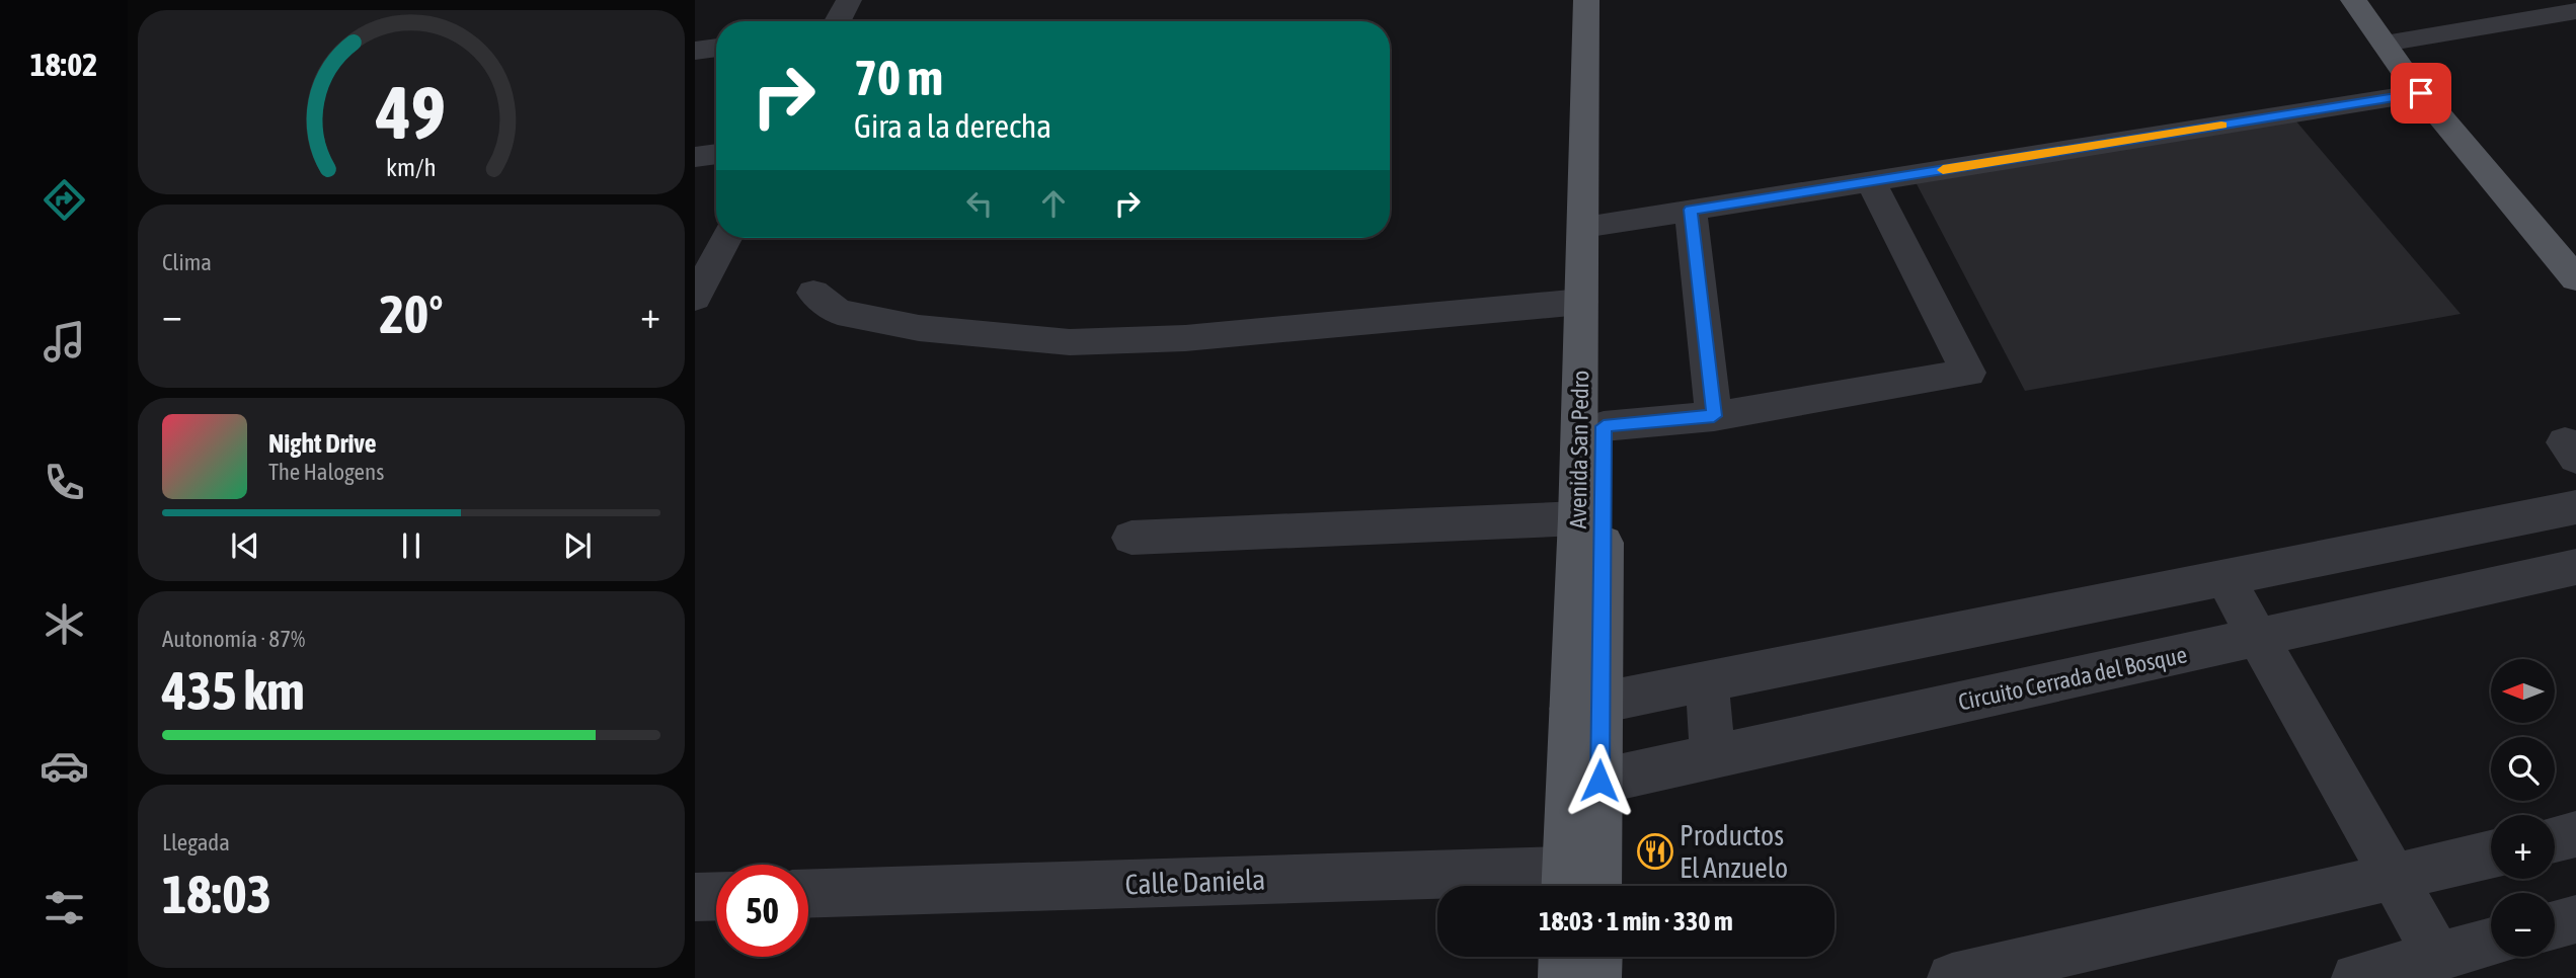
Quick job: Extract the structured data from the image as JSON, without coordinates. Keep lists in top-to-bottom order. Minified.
{"streets":{"main road":["Avenida San Pedro"],"street":["Circuito Cerrada del Bosque","Calle Daniela"]},"crossings":[["Avenida San Pedro","Circuito Cerrada del Bosque"],["Avenida San Pedro","Calle Daniela"]],"places":{"restaurant":["Productos El Anzuelo"]},"north":"left","page":{"tabs":"18:02","turn":["70 m","Gira a la derecha"],"tile":["Clima",["Autonomía · 87%","435 km"],["Llegada","18:03"]],"heat":["−","20°","+"],"song":["Night Drive","The Halogens"],"map_buttons":["+","−"],"limit":"50","trip":"18:03 · 1 min · 330 m","gauge":["49","km/h"]}}
